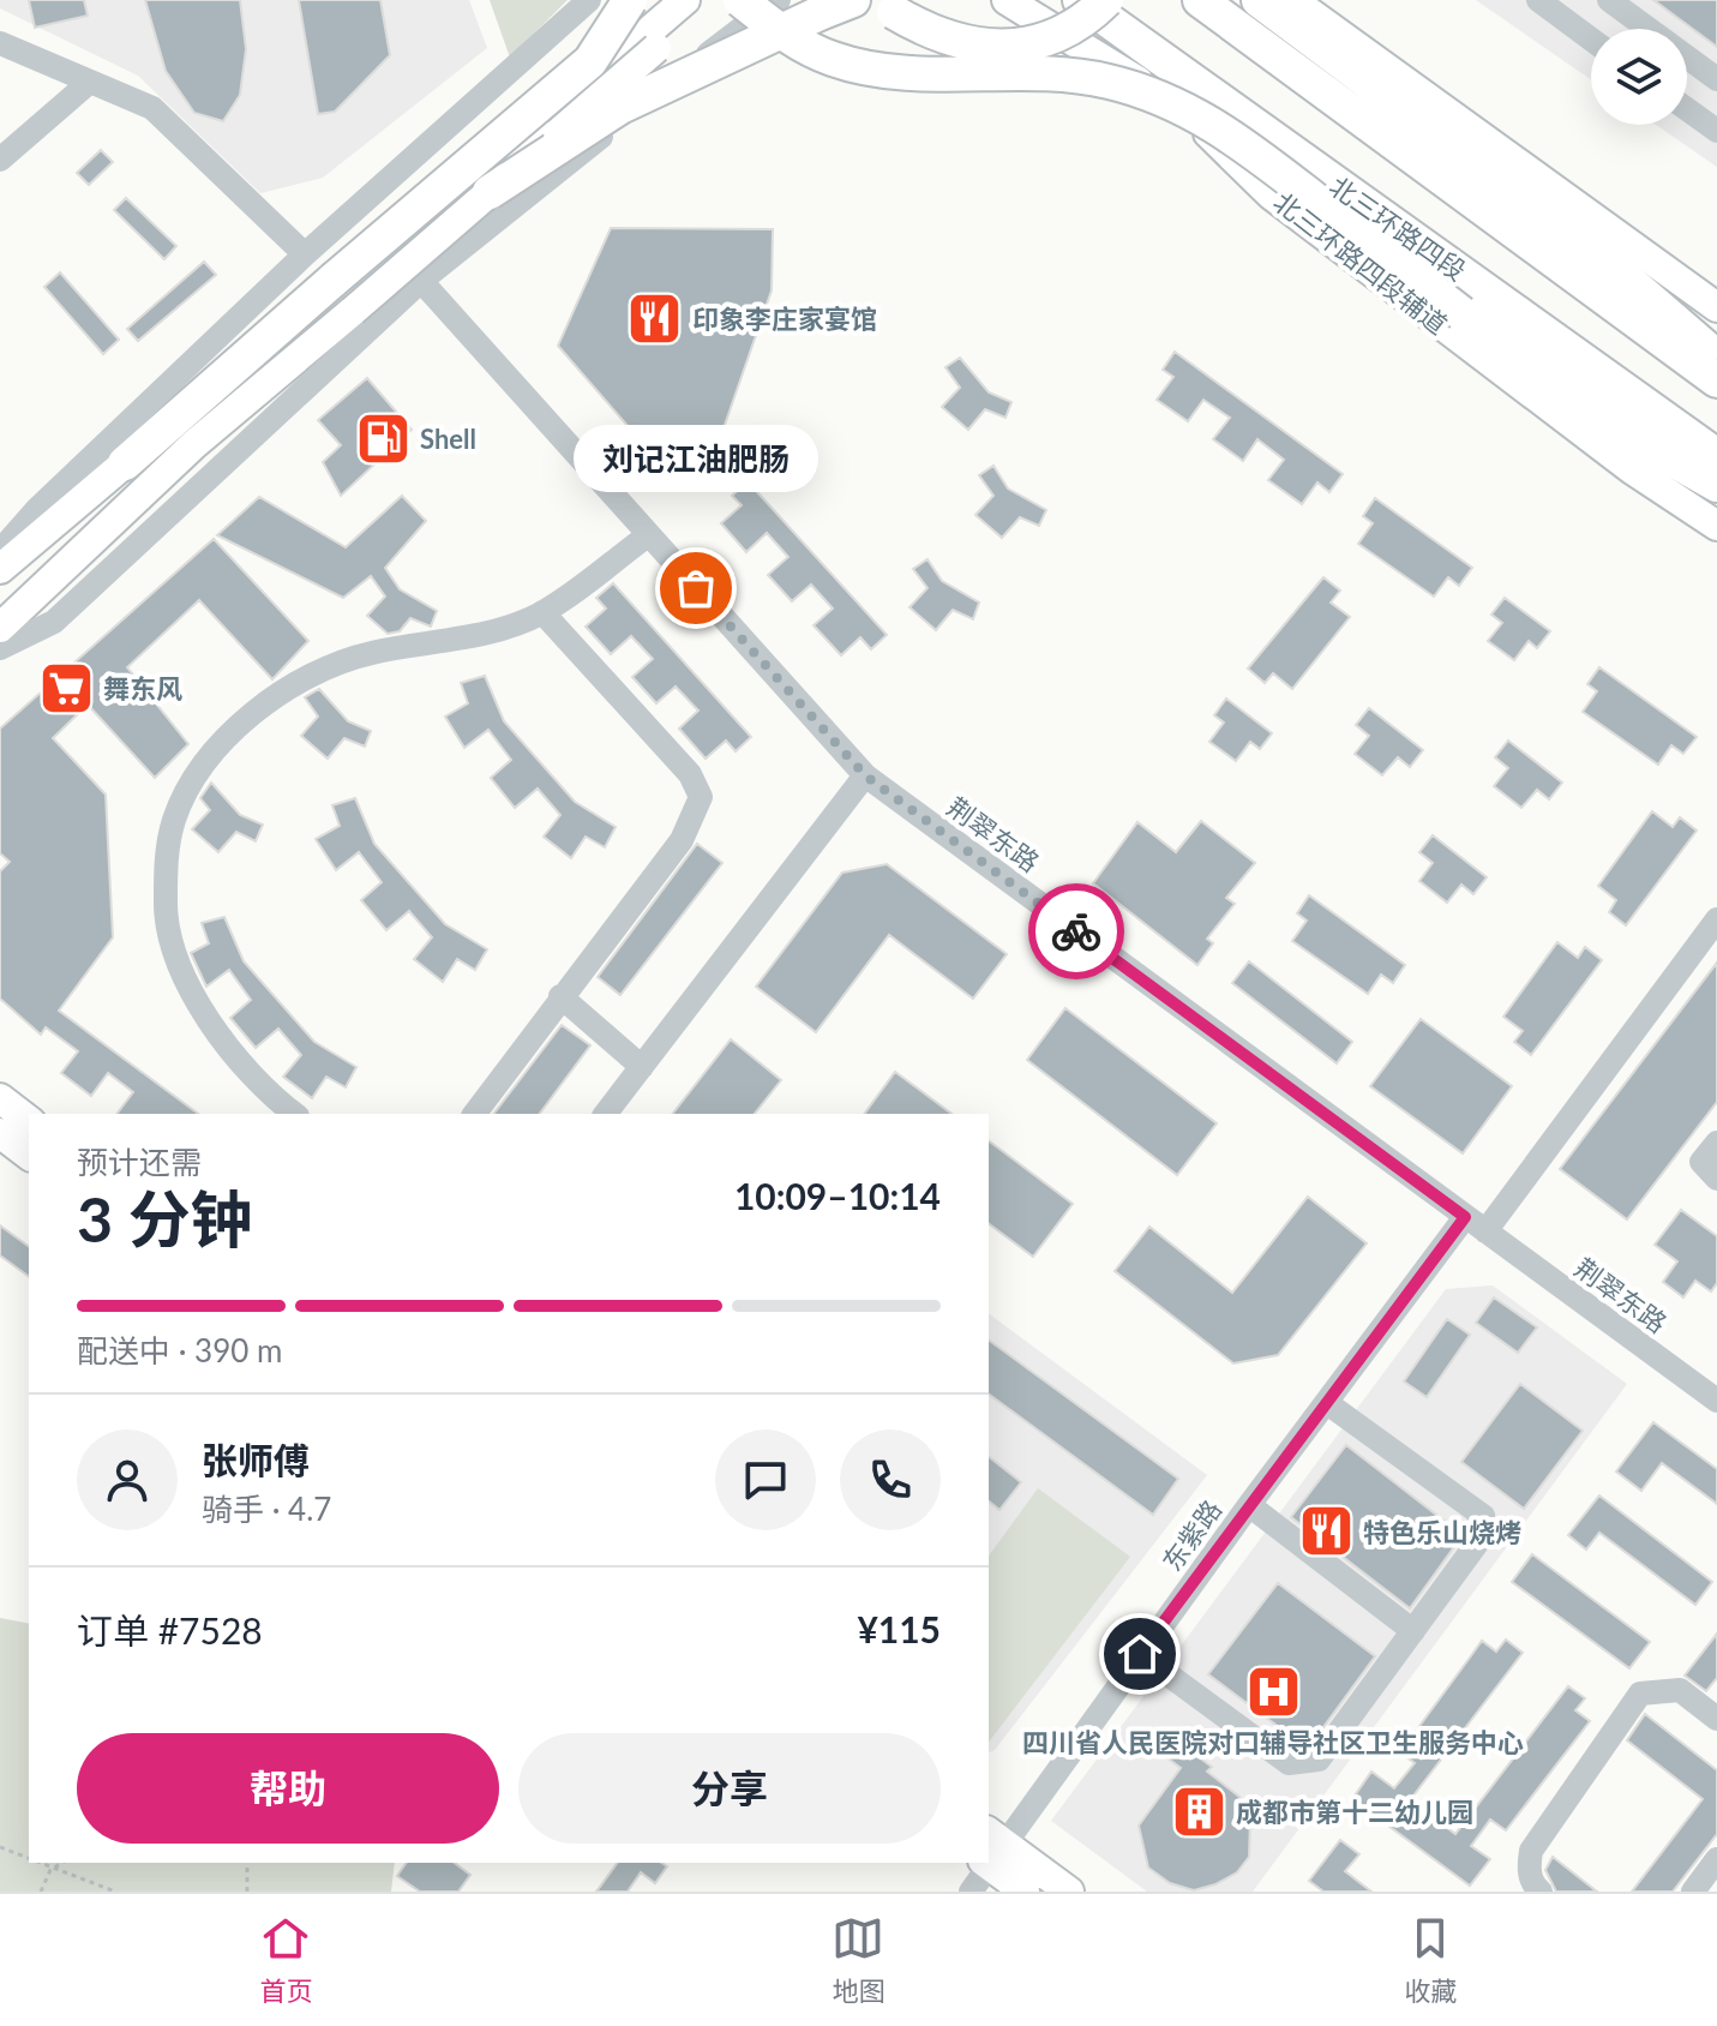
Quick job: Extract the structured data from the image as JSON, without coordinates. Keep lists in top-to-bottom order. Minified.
{"streets":{"highway":["北三环路四段"],"main road":["北三环路四段辅道"],"street":["荆翠东路","东紫路"]},"crossings":[["荆翠东路","东紫路"]],"places":{"restaurant":["印象李庄家宴馆","特色乐山烧烤"],"fuel station":["Shell"],"other":["刘记江油肥肠"],"supermarket":["舞东风"],"hospital":["四川省人民医院对口辅导社区卫生服务中心"],"building":["成都市第十二幼儿园"]},"page":{"bubble":"刘记江油肥肠","heading":["3 分钟","预计还需","10:09–10:14"],"panel":["张师傅","骑手 · 4.7","订单 #7528","¥115"],"bar":"配送中 · 390 m","buttons":["帮助","分享"],"tabs":["首页","地图","收藏"]}}
